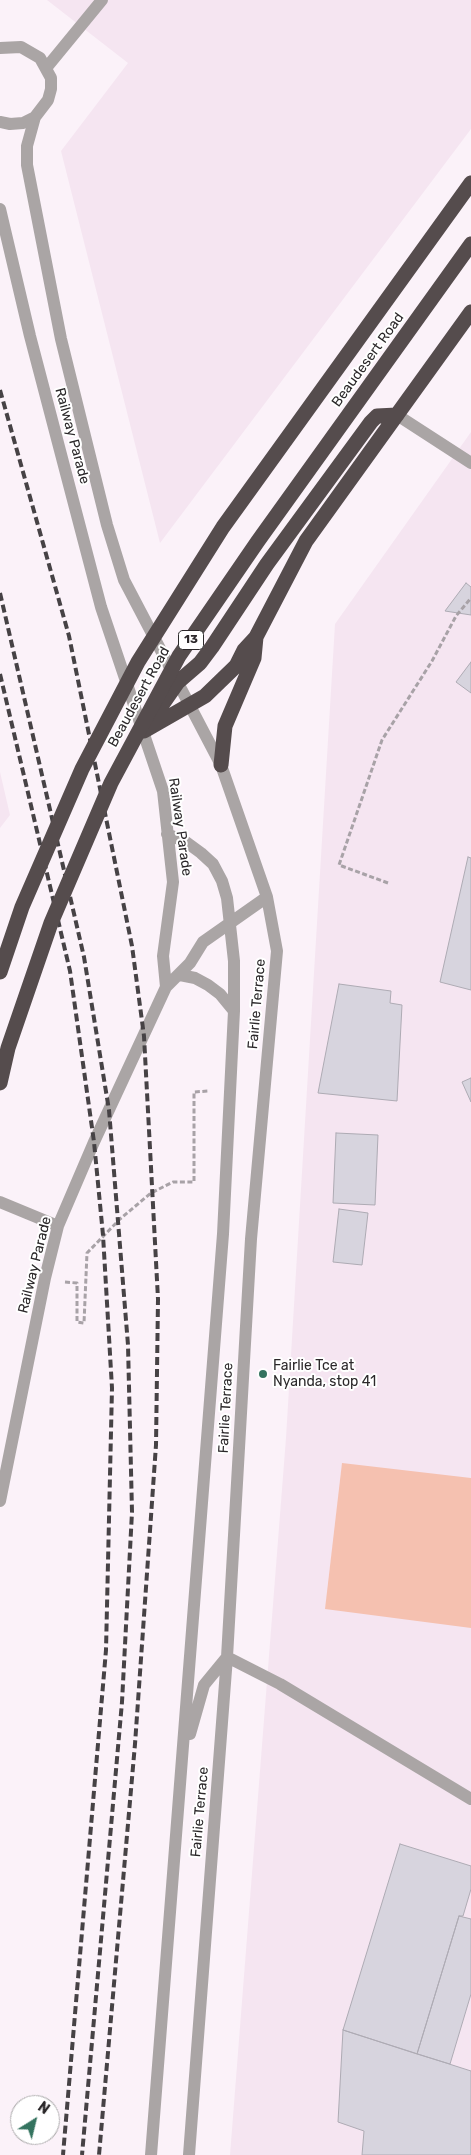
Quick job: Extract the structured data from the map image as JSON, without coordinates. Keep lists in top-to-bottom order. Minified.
{"streets":{"highway":["Beaudesert Road","13"],"street":["Railway Parade","Fairlie Terrace"]},"crossings":[["Railway Parade","Fairlie Terrace"]],"places":["Fairlie Tce at Nyanda, stop 41"],"north":"top right"}
